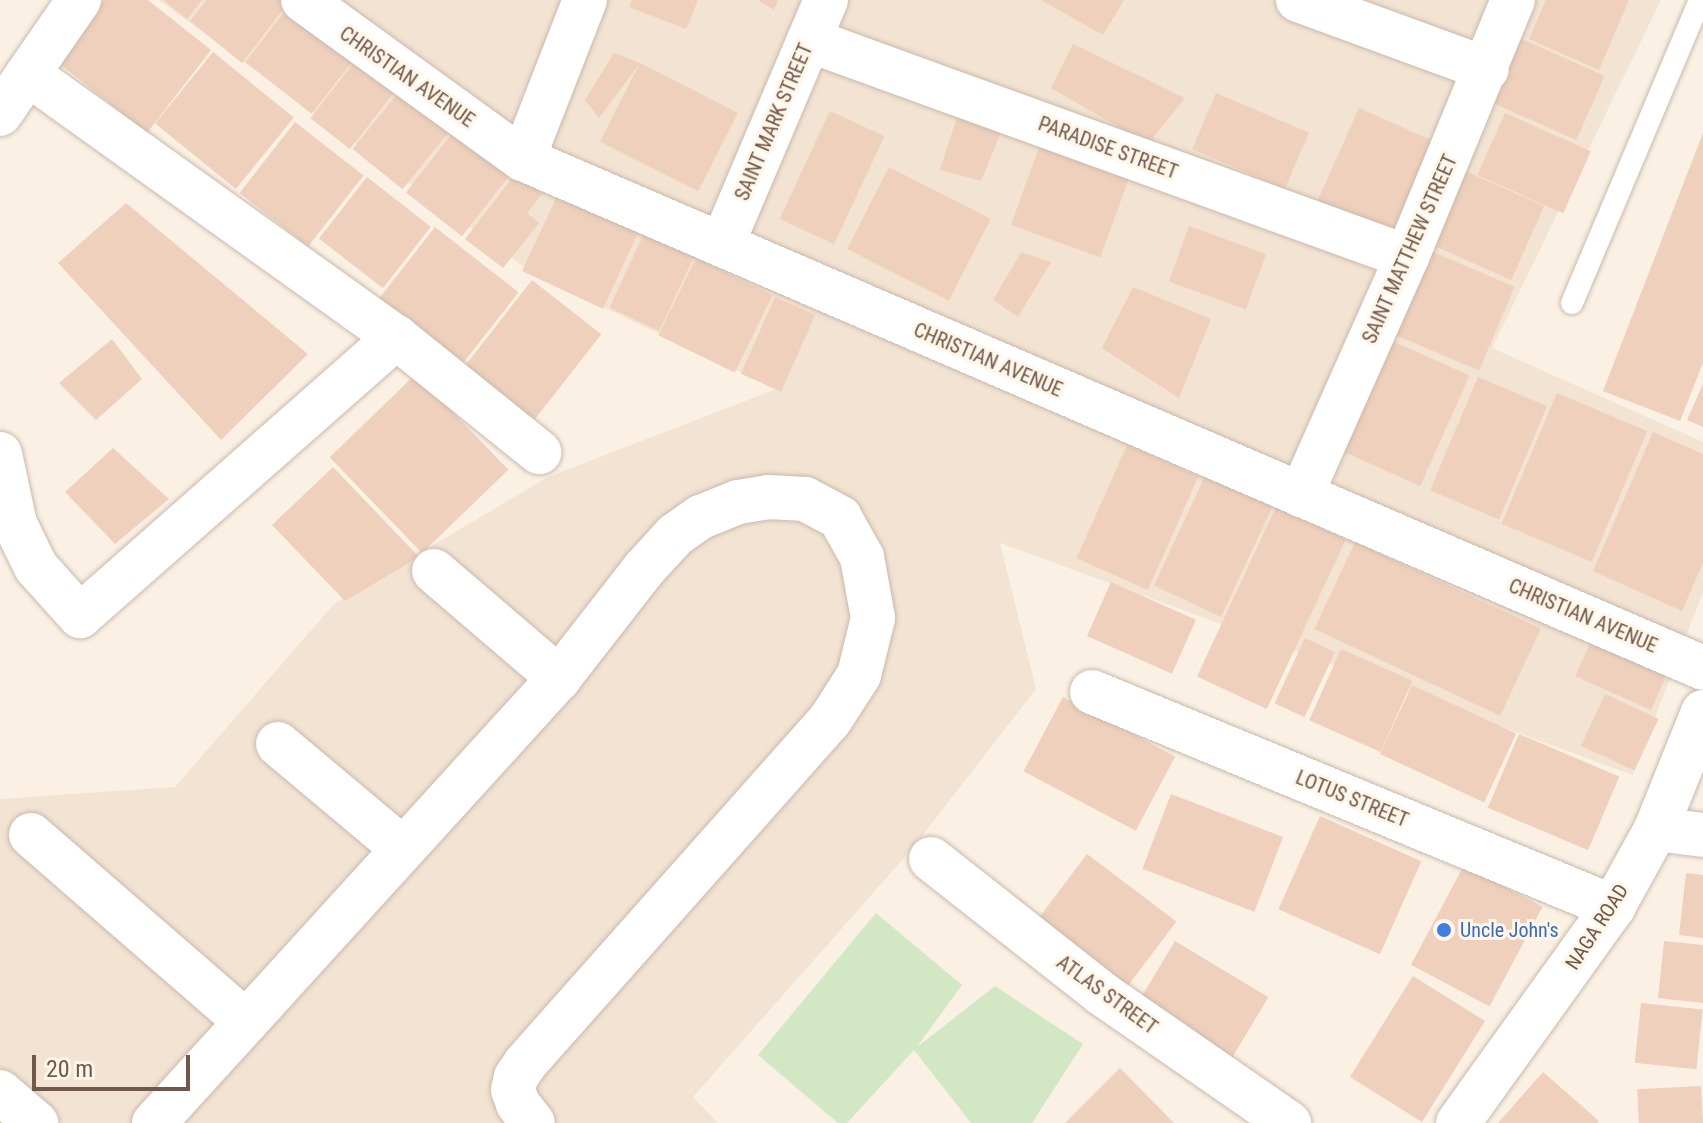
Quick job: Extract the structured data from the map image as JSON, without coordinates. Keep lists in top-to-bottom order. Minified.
{"streets":{"street":["CHRISTIAN AVENUE","SAINT MARK STREET","PARADISE STREET","SAINT MATTHEW STREET","LOTUS STREET","NAGA ROAD","ATLAS STREET"]},"crossings":[["CHRISTIAN AVENUE","SAINT MARK STREET"],["CHRISTIAN AVENUE","SAINT MATTHEW STREET"],["SAINT MARK STREET","PARADISE STREET"],["PARADISE STREET","SAINT MATTHEW STREET"],["LOTUS STREET","NAGA ROAD"]],"places":["Uncle John's"],"scale_bar":"20 m"}
